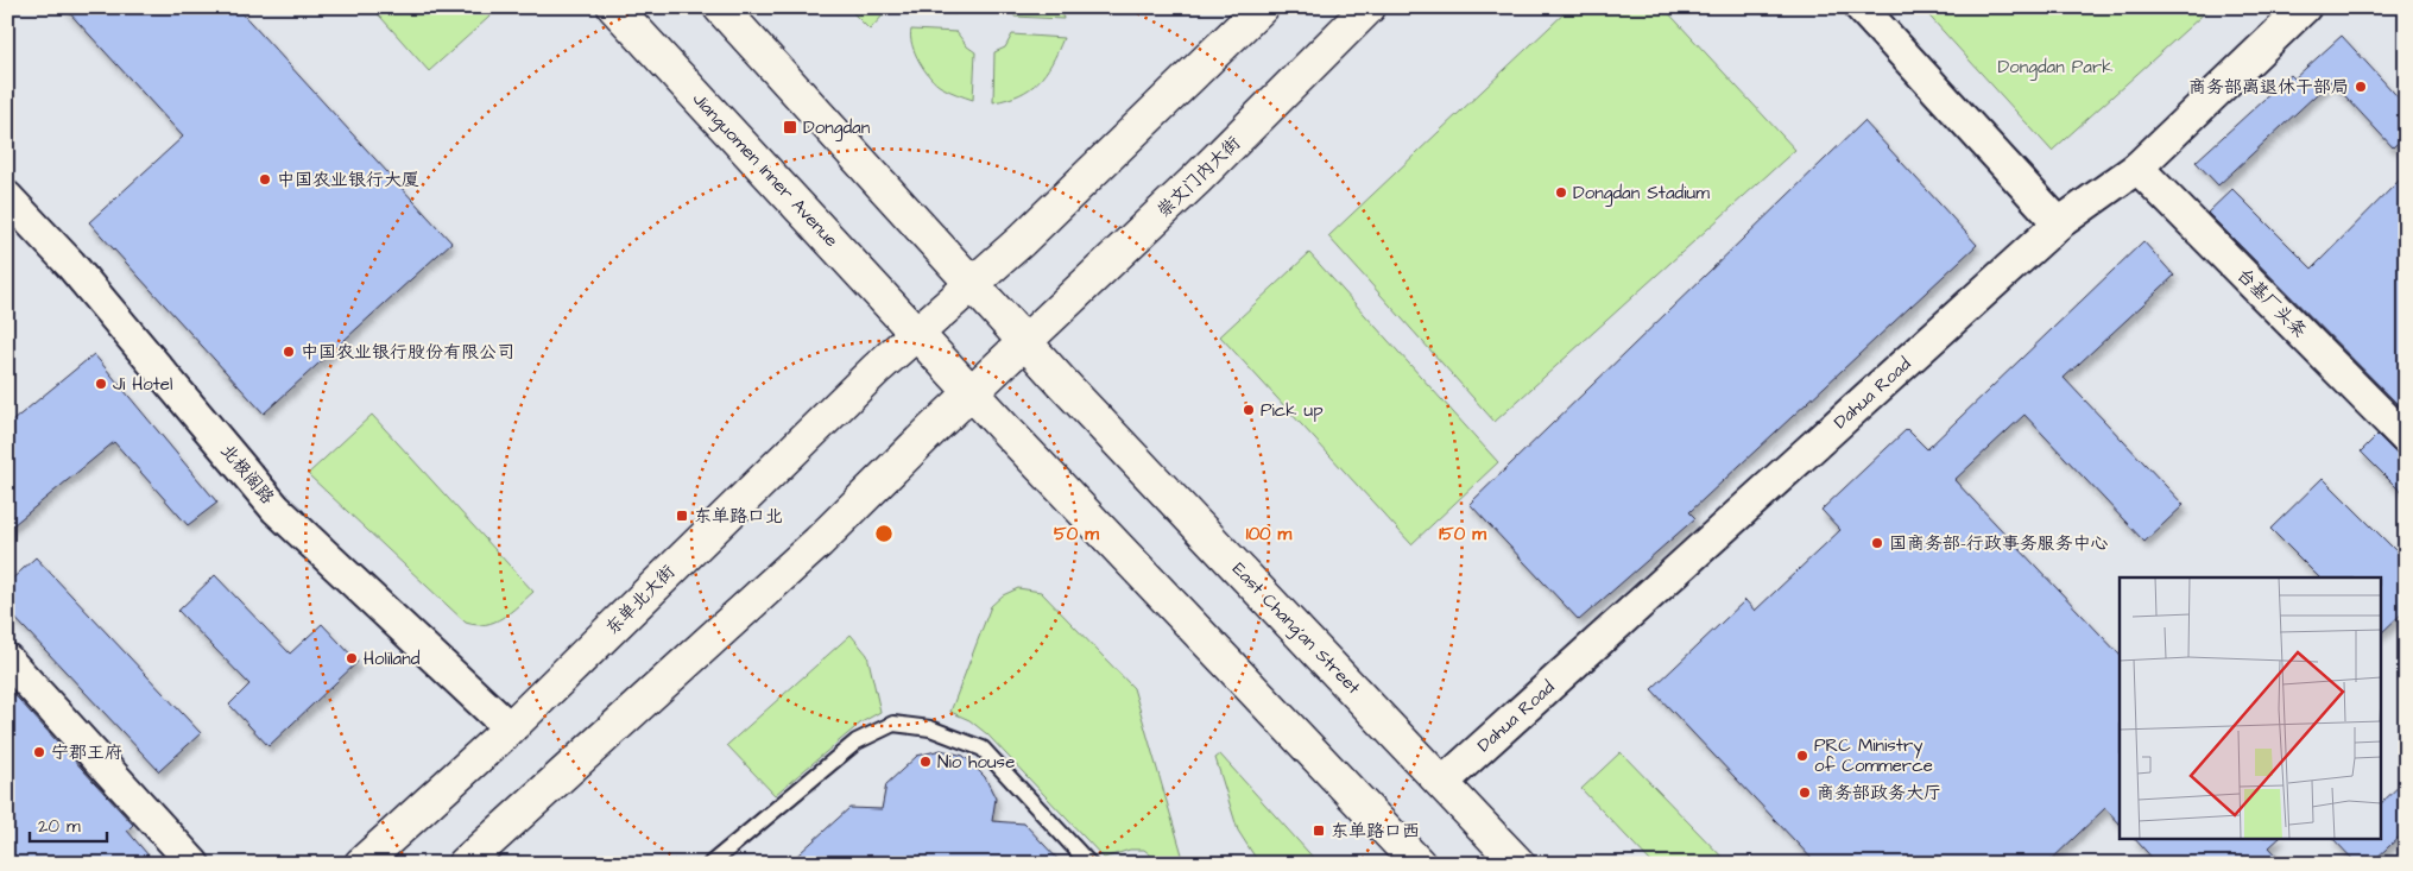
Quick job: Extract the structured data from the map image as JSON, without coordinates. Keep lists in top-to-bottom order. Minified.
{"streets":{"main road":["Jianguomen Inner Avenue","崇文门内大街","东单北大街","East Chang'an Street"],"street":["台基厂头条","Dahua Road","北极阁路"]},"crossings":[["Jianguomen Inner Avenue","崇文门内大街"],["Jianguomen Inner Avenue","东单北大街"],["崇文门内大街","East Chang'an Street"],["台基厂头条","Dahua Road"],["Dahua Road","East Chang'an Street"],["北极阁路","东单北大街"],["东单北大街","East Chang'an Street"]],"parks":["Dongdan Park"],"places":{"other":["商务部离退休干部局","中国农业银行大厦","Dongdan Stadium","中国农业银行股份有限公司","Ji Hotel","Pick up","国商务部-行政事务服务中心","Holiland","宁郡王府","PRC Ministry of Commerce","Nio house","商务部政务大厅"],"transit":["Dongdan","东单路口北","东单路口西"]},"scale_bar":"20 m","rings":["50 m","100 m","150 m"]}
